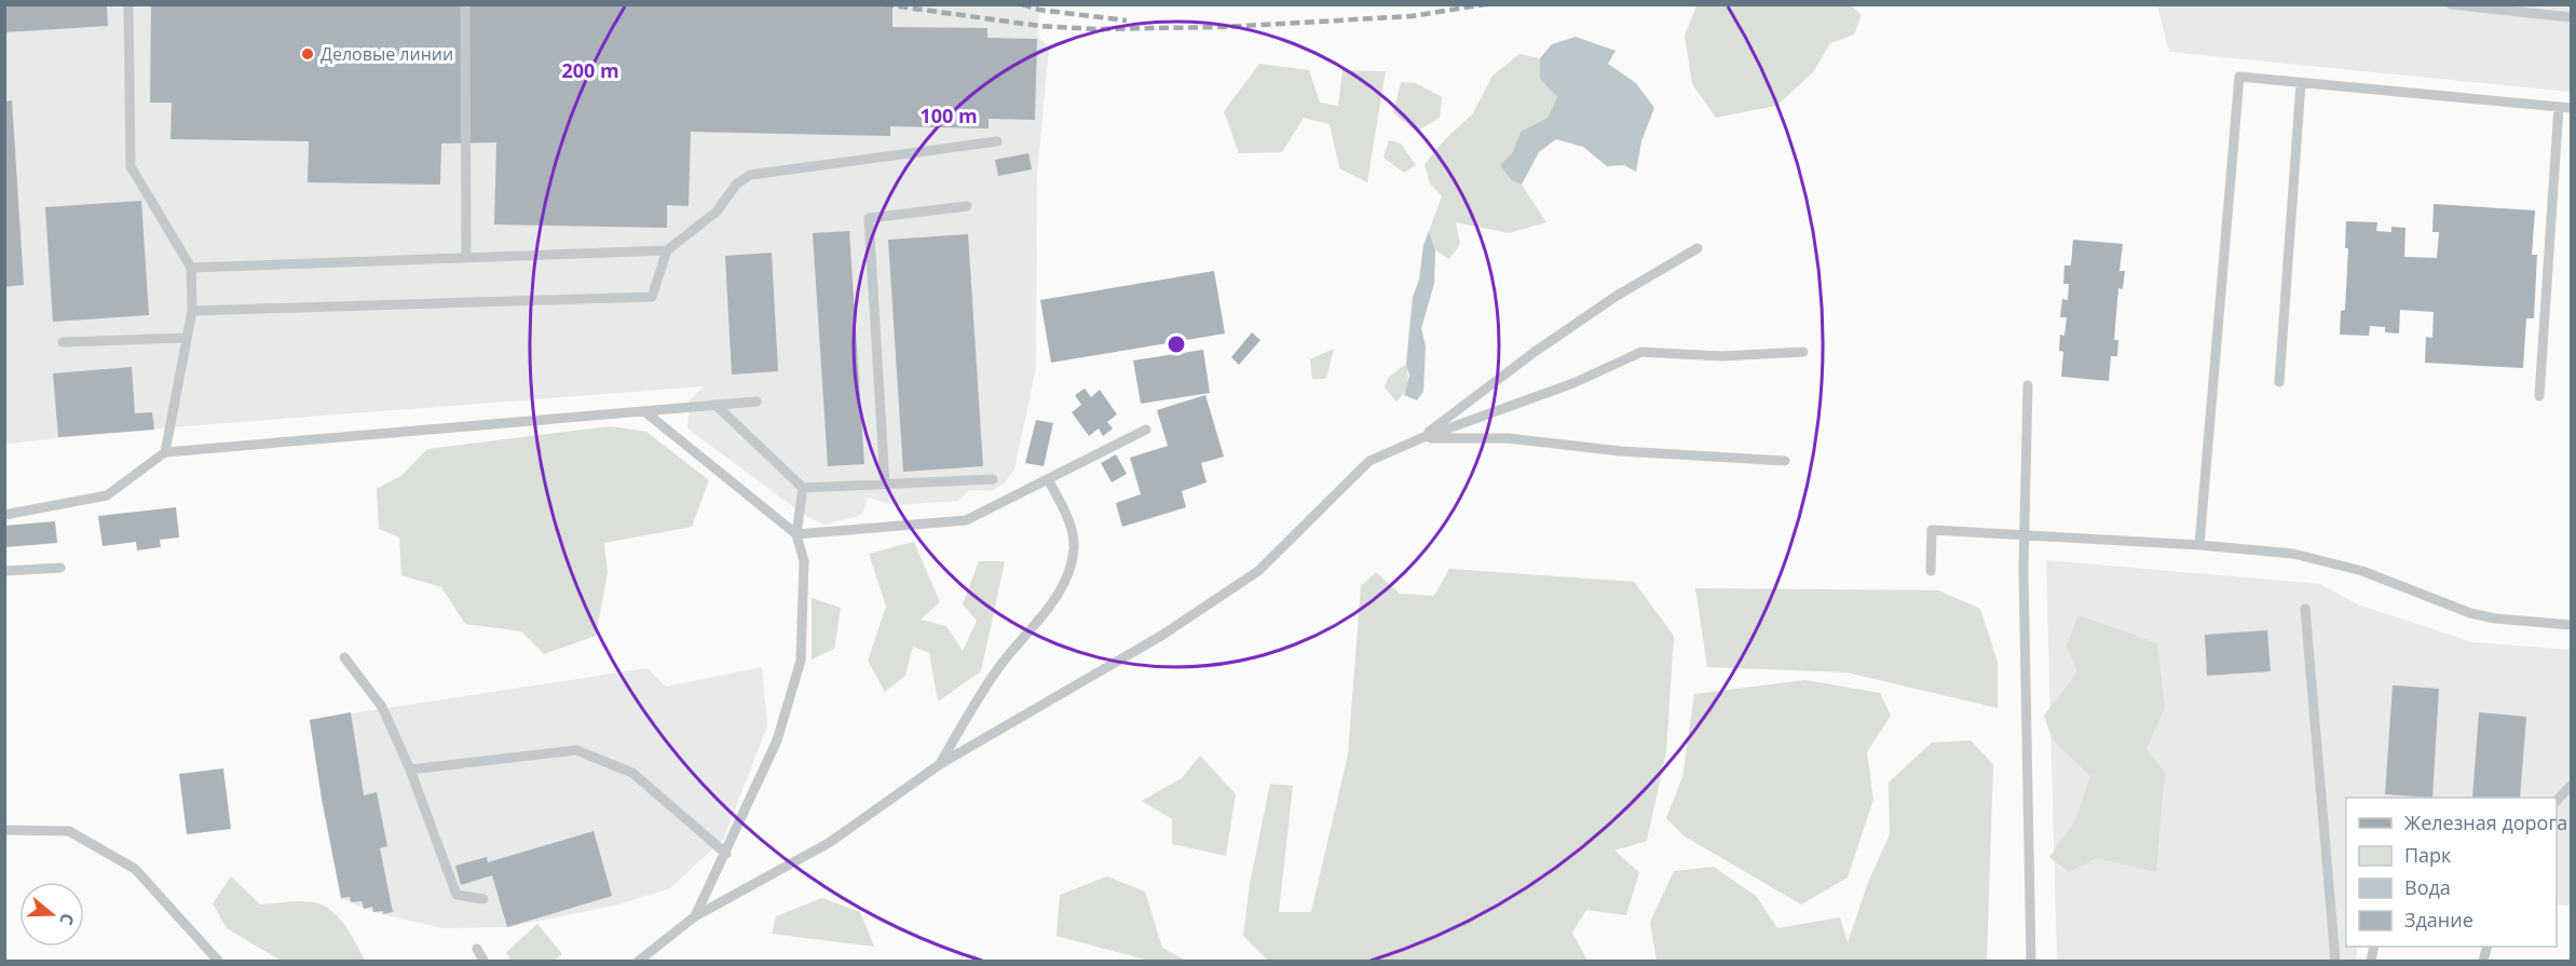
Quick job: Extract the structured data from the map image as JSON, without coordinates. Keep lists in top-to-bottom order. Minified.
{"places":["Деловые линии"],"legend":["Железная дорога","Парк","Вода","Здание"],"north":"right","rings":["200 m","100 m"]}
